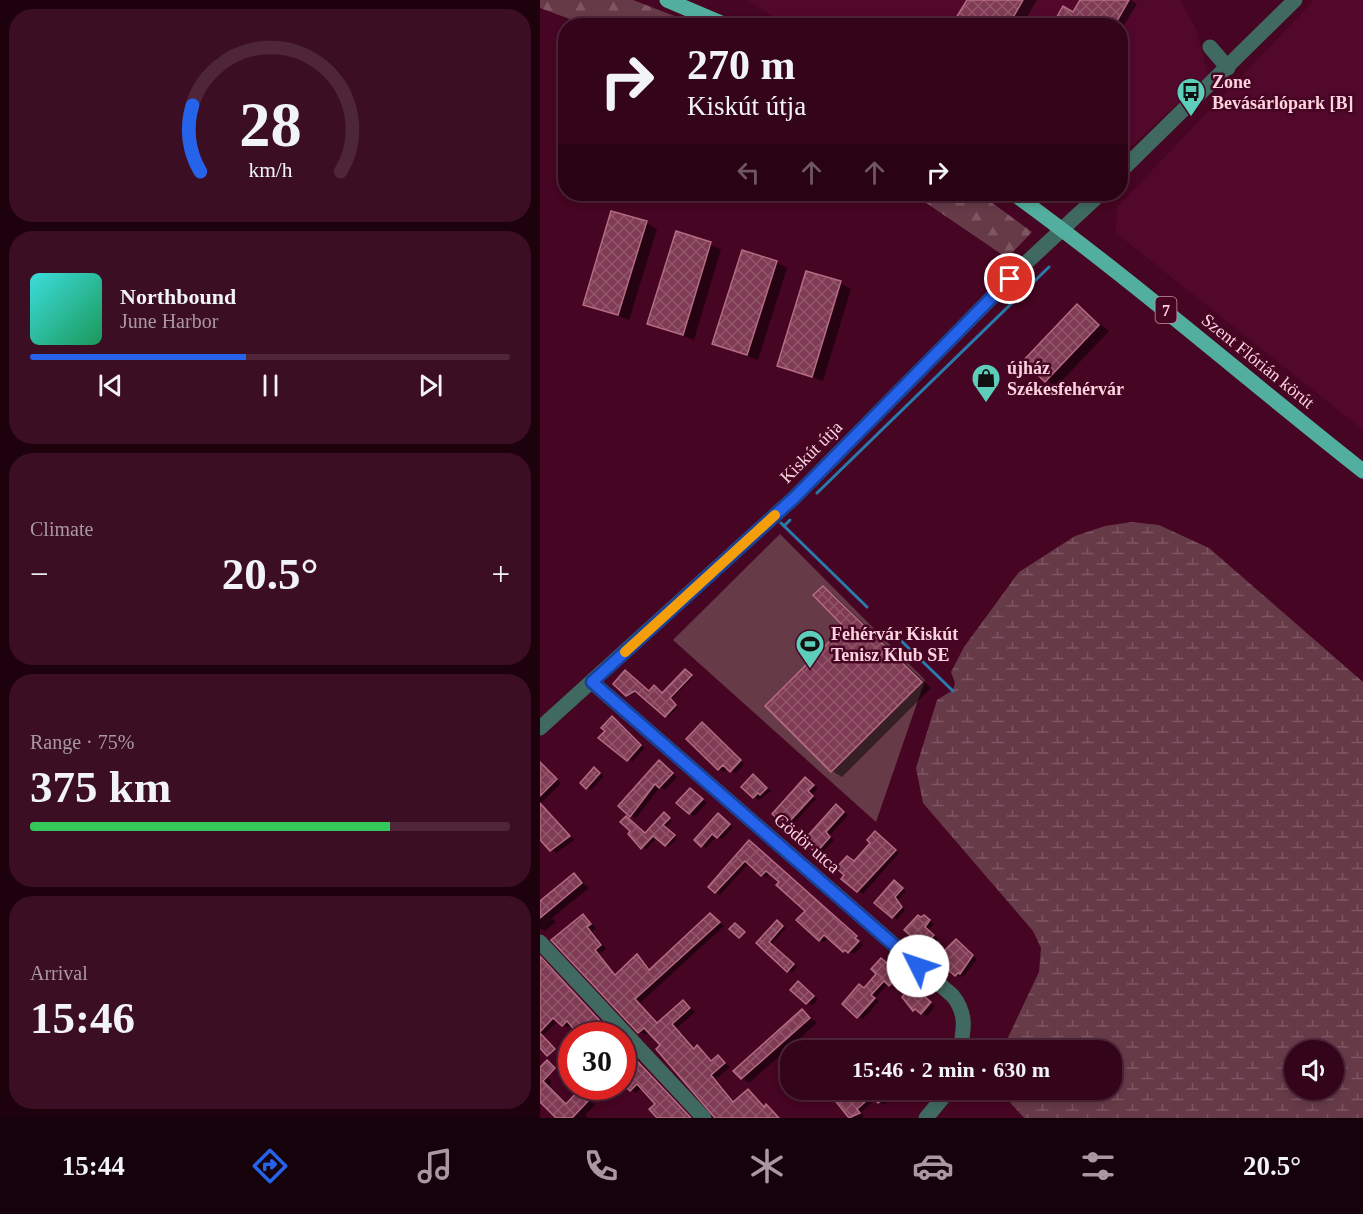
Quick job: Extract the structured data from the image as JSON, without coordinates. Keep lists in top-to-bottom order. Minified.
{"streets":{"main road":["7","Szent Flórián körút"],"street":["Kiskút útja","Gödör utca"]},"crossings":[["Szent Flórián körút","Kiskút útja"],["Kiskút útja","Gödör utca"]],"places":{"bus stop":["Zone Bevásárlópark [B]"],"shop":["újház Székesfehérvár"],"sports":["Fehérvár Kiskút Tenisz Klub SE"]},"page":{"turn":["270 m","Kiskút útja"],"song":["Northbound","June Harbor"],"tile":["Climate",["Range · 75%","375 km"],["Arrival","15:46"]],"heat":["−","20.5°","+"],"limit":"30","trip":"15:46 · 2 min · 630 m","tabs":["15:44","20.5°"],"gauge":["28","km/h"]}}
